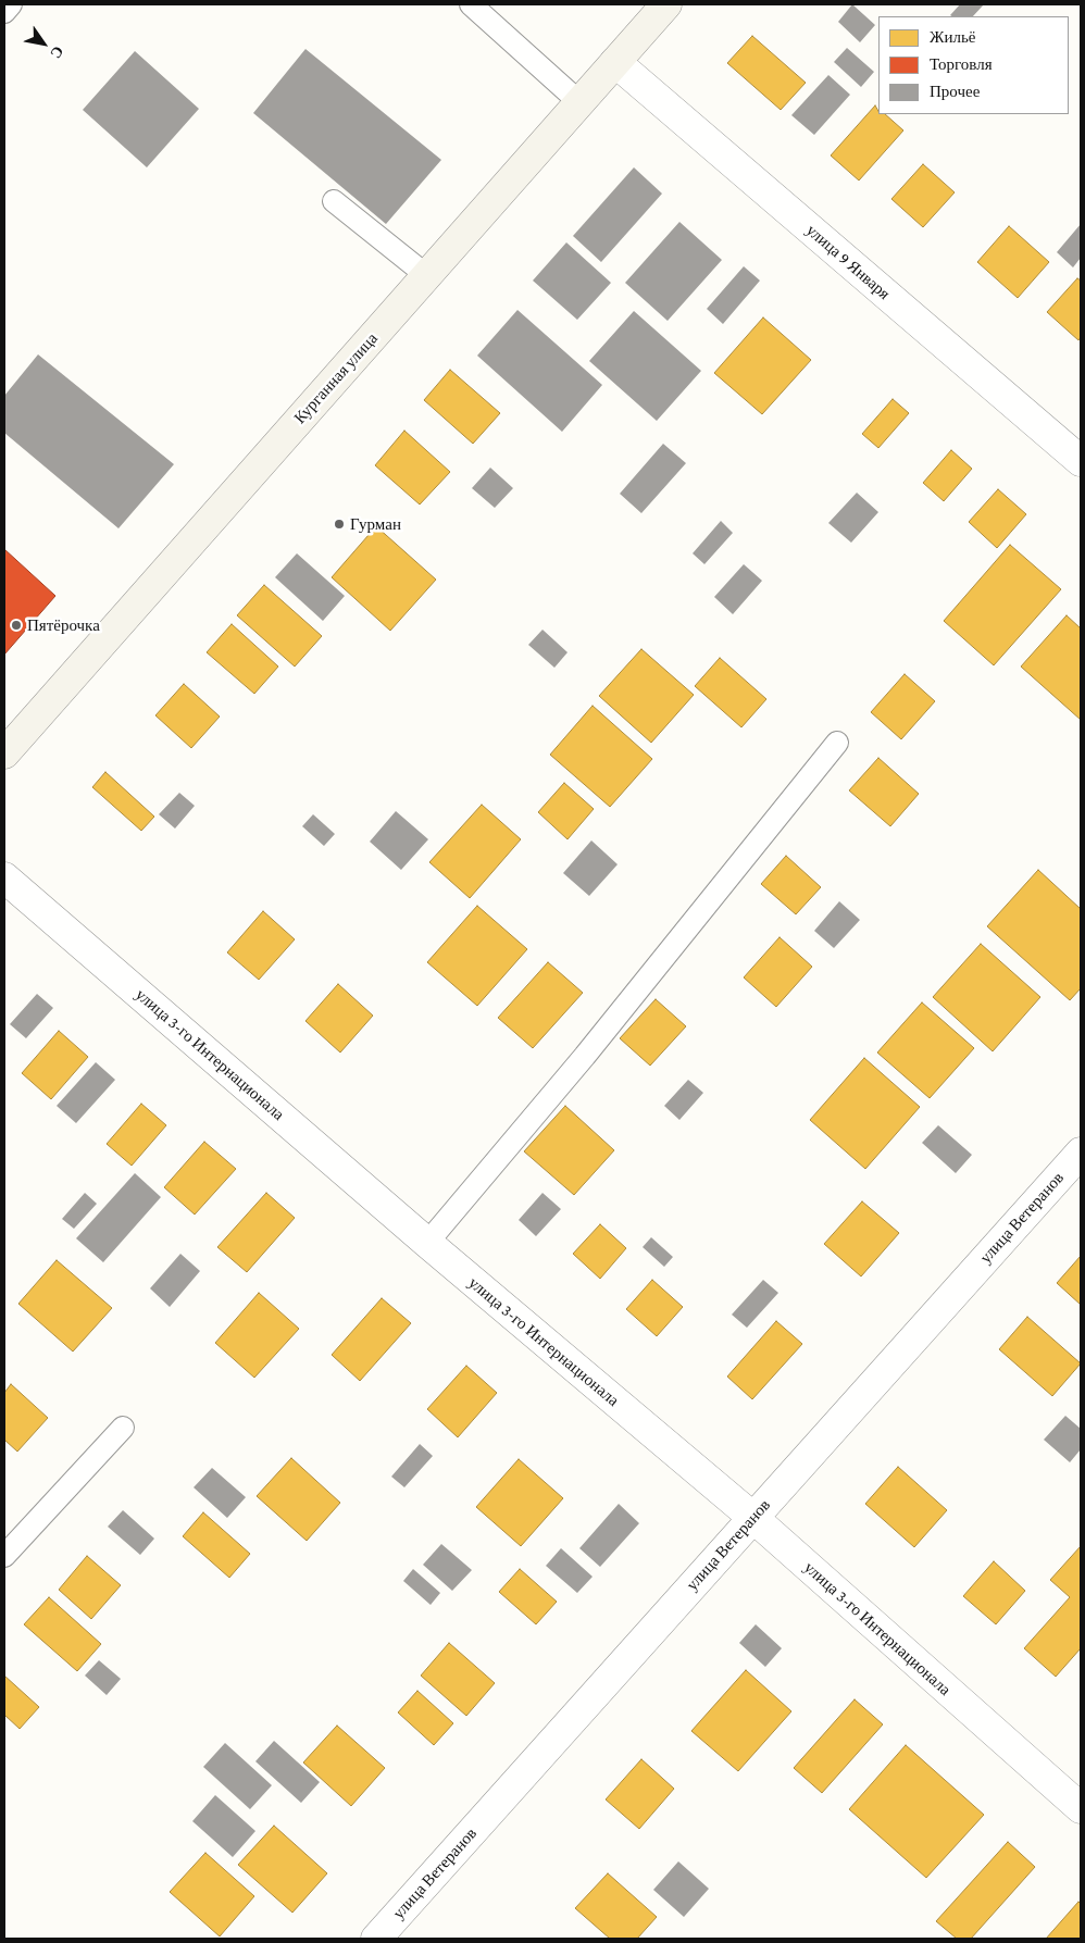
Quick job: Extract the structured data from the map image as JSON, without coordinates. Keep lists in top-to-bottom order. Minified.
{"streets":{"street":["улица 9 Января","Курганная улица","улица 3-го Интернационала","улица Ветеранов"]},"crossings":[["улица 9 Января","Курганная улица"],["улица 3-го Интернационала","улица Ветеранов"]],"places":["Гурман","Пятёрочка"],"legend":["Жильё","Торговля","Прочее"],"north":"bottom right"}
